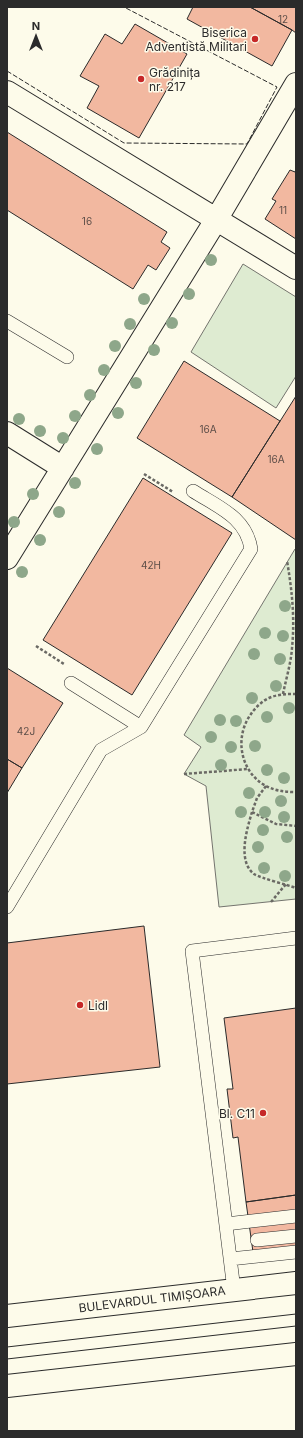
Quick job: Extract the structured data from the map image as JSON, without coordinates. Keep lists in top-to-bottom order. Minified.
{"streets":{"street":["BULEVARDUL TIMIȘOARA"]},"places":["Biserica Adventistă Militari","Grădinița nr. 217","Lidl","Bl. C11"],"house_numbers":["12","11","16","16A","16A","42H","42J"],"north":"top"}
